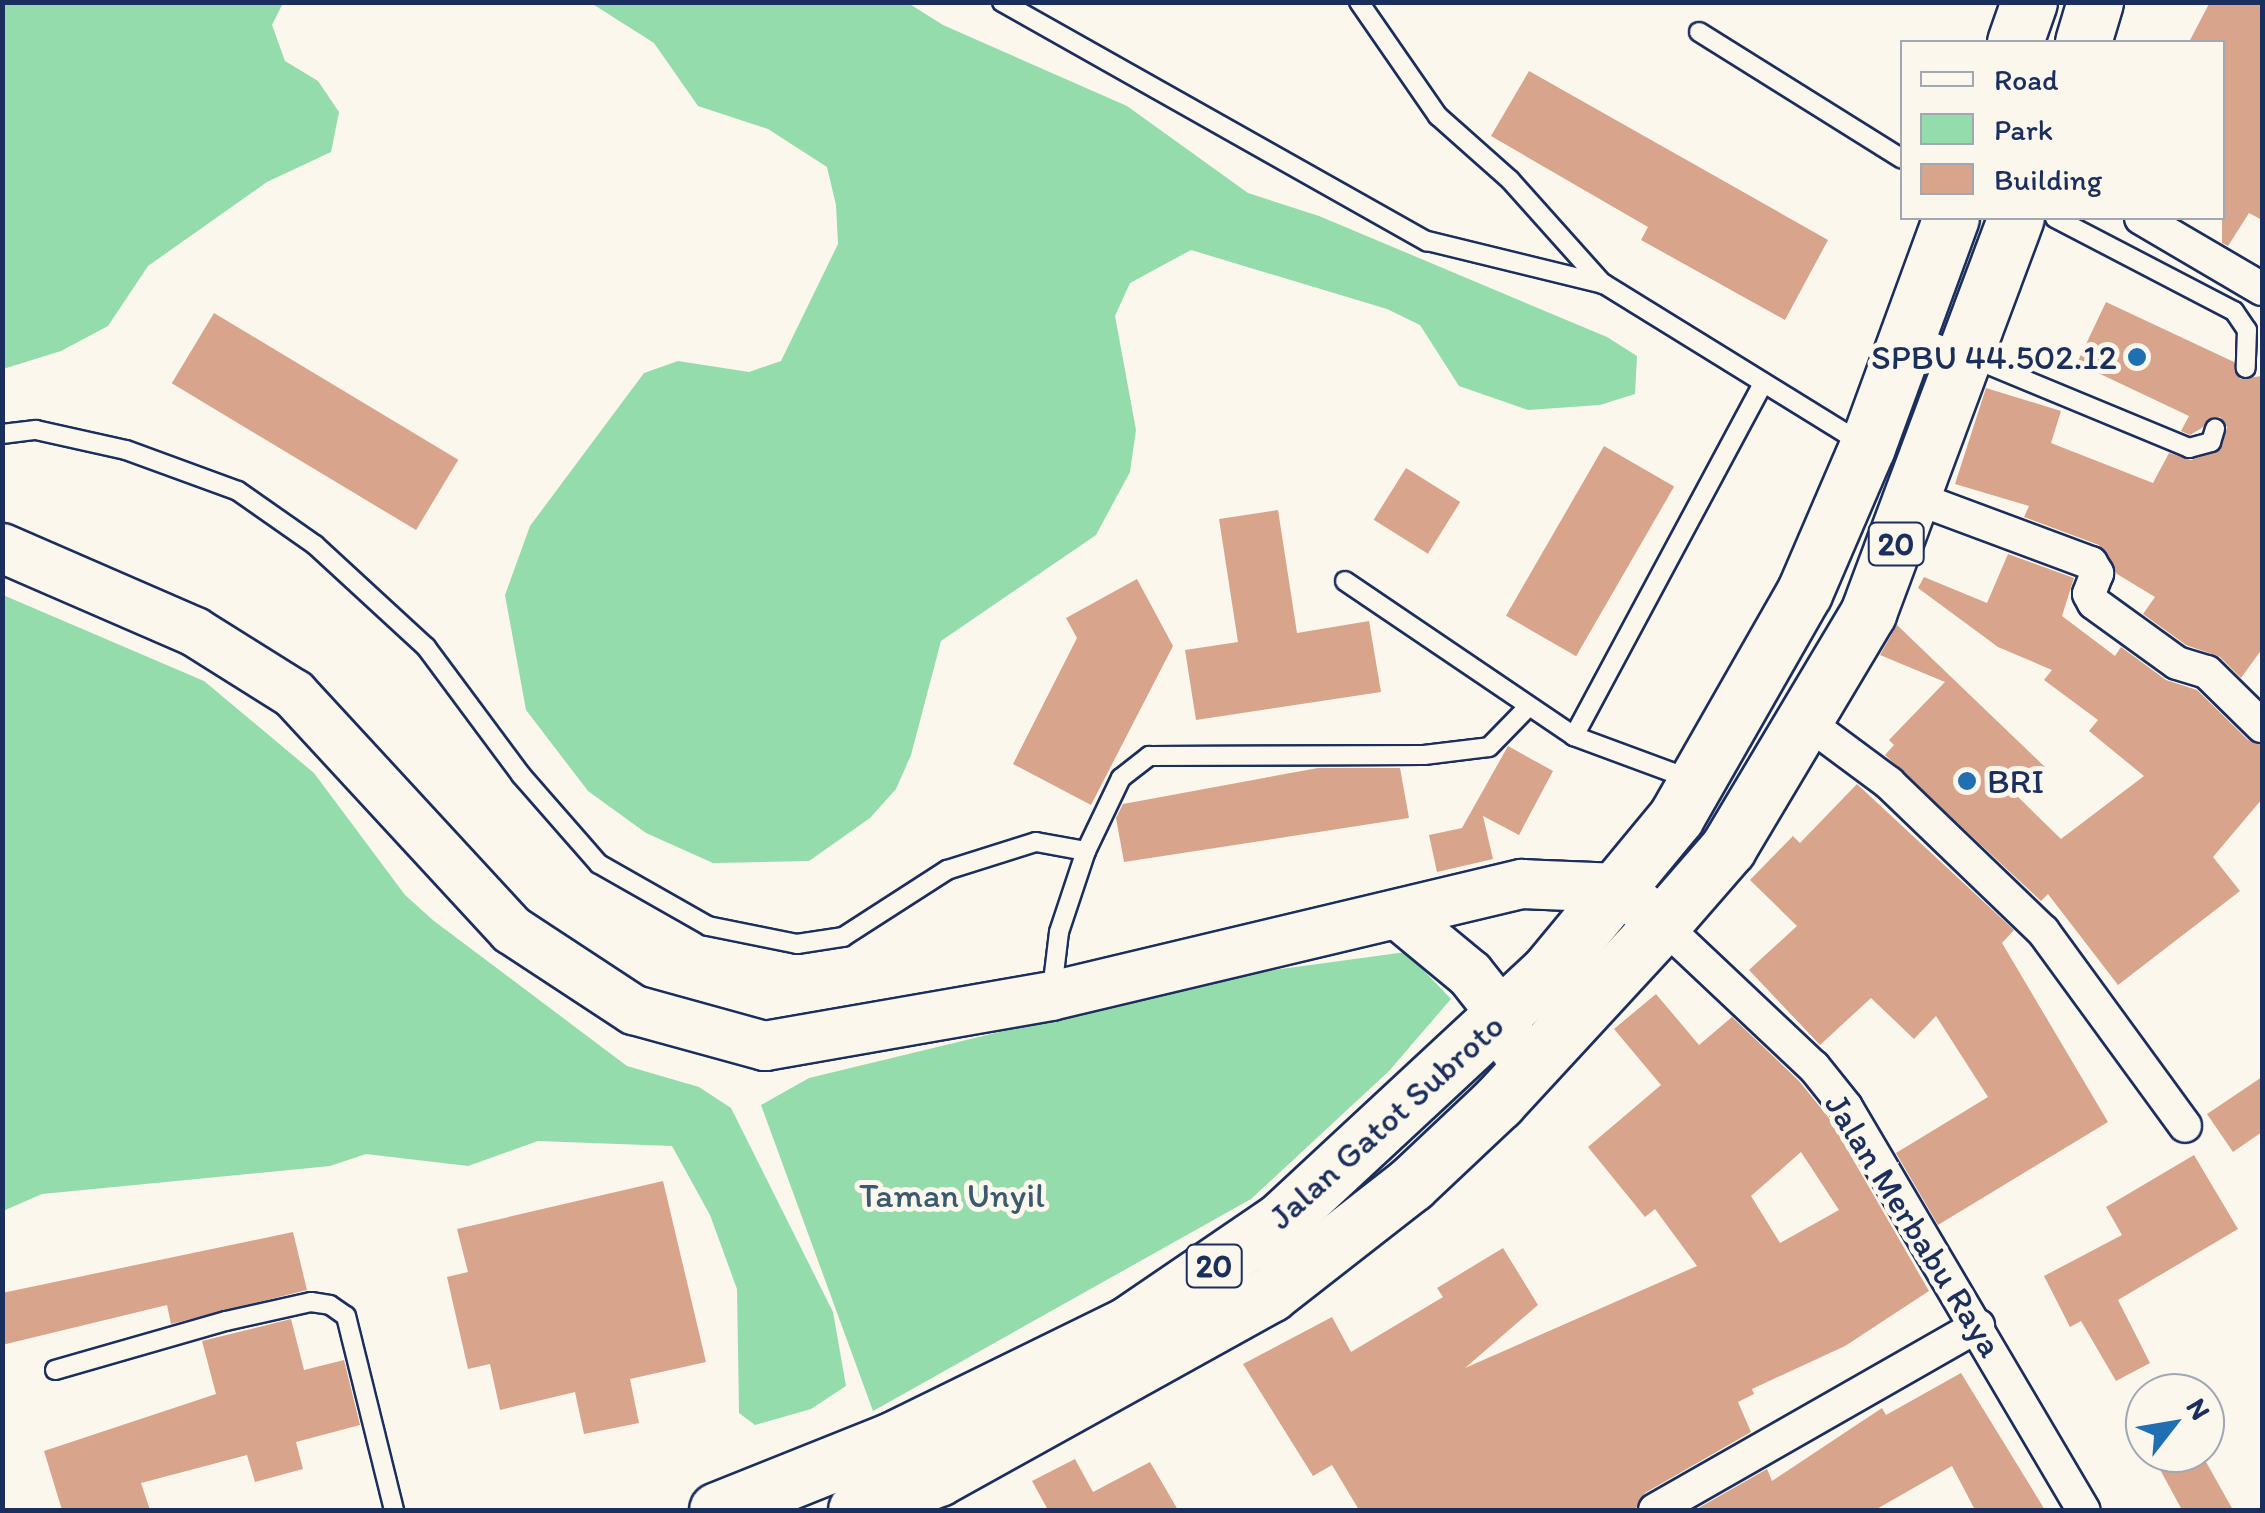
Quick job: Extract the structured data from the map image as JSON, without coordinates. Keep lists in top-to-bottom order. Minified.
{"streets":{"highway":["20","Jalan Gatot Subroto"],"main road":["Jalan Merbabu Raya"]},"crossings":[["20","Jalan Gatot Subroto"],["Jalan Gatot Subroto","Jalan Merbabu Raya"]],"parks":["Taman Unyil"],"places":["SPBU 44.502.12","BRI"],"legend":["Road","Park","Building"],"north":"top right"}
